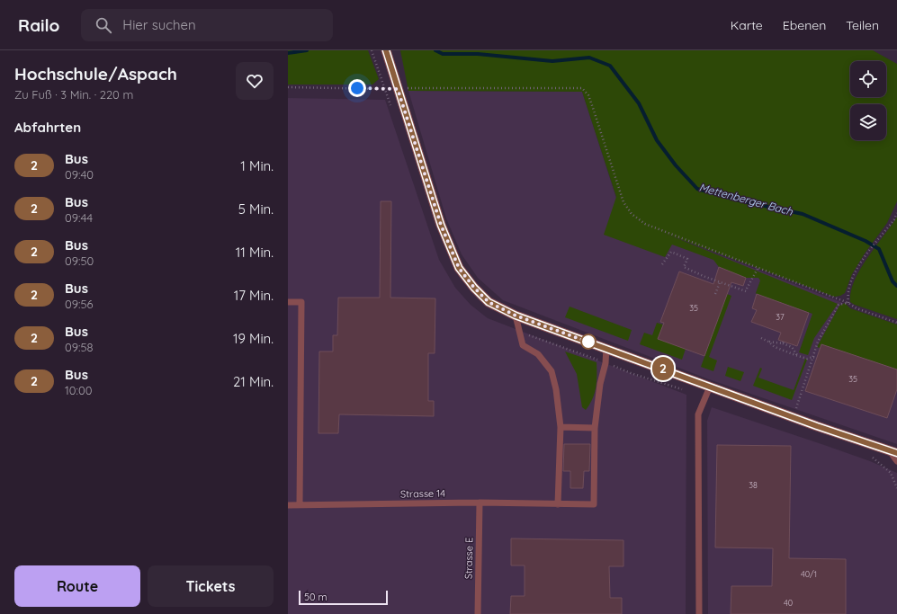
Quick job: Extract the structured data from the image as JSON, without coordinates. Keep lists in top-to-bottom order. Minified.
{"streets":{"lane":["Strasse 14","Strasse E"]},"crossings":[["Strasse 14","Strasse E"]],"water":["Mettenberger Bach"],"lines":["bus line 2"],"house_numbers":["35","37","35","38","40/1","40"],"scale_bar":"50 m","page":{"header":"Railo","search":"Hier suchen","nav":["Karte","Ebenen","Teilen"],"heading":[["Hochschule/Aspach","Zu Fuß · 3 Min. · 220 m"],"Abfahrten"],"on_map":"2","list":[{"mark":"2","name":"Bus","note":"09:40","value":"1 Min."},{"mark":"2","name":"Bus","note":"09:44","value":"5 Min."},{"mark":"2","name":"Bus","note":"09:50","value":"11 Min."},{"mark":"2","name":"Bus","note":"09:56","value":"17 Min."},{"mark":"2","name":"Bus","note":"09:58","value":"19 Min."},{"mark":"2","name":"Bus","note":"10:00","value":"21 Min."}],"buttons":["Route","Tickets"],"scale":"50 m"}}
